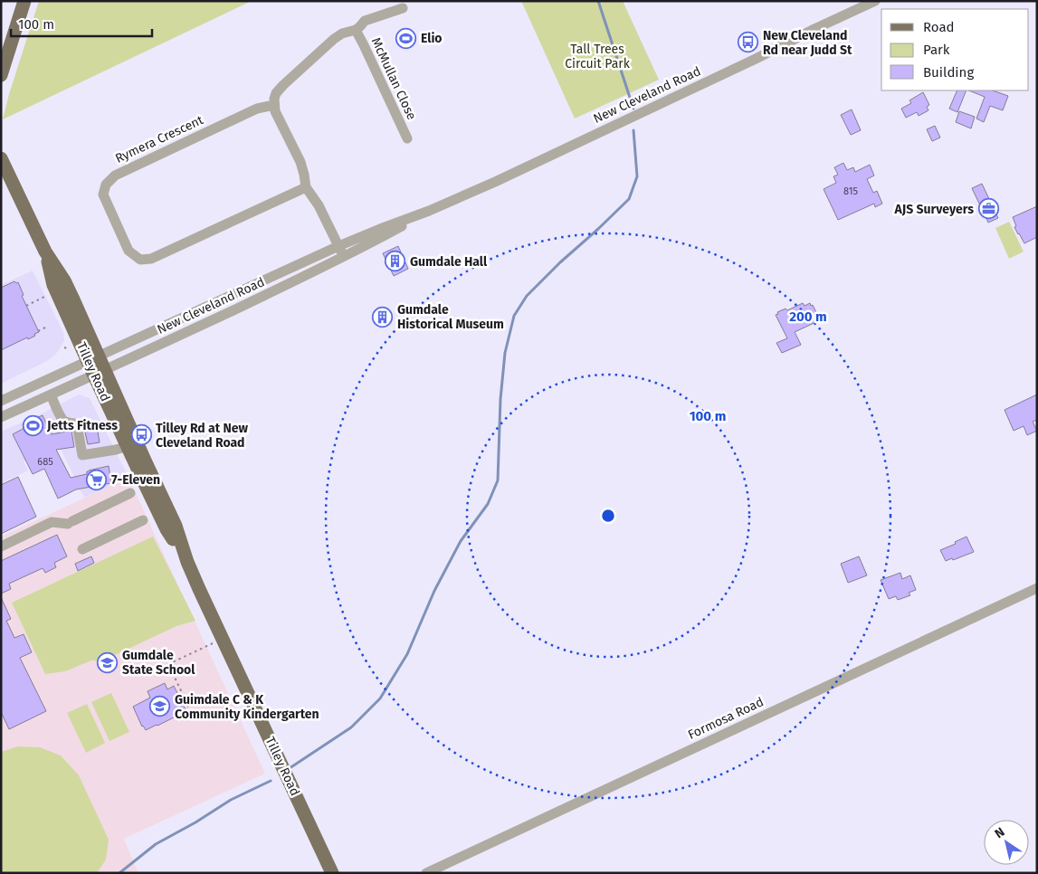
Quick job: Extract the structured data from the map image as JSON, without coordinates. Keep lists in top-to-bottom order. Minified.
{"streets":{"main road":["Tilley Road"],"street":["McMullan Close","New Cleveland Road","Rymera Crescent","Formosa Road"]},"crossings":[["New Cleveland Road","Tilley Road"]],"parks":["Tall Trees Circuit Park"],"places":{"sports":["Elio","Jetts Fitness"],"bus stop":["New Cleveland Rd near Judd St","Tilley Rd at New Cleveland Road"],"office":["AJS Surveyers"],"building":["Gumdale Hall","Gumdale Historical Museum"],"supermarket":["7-Eleven"],"school or university":["Gumdale State School","Guimdale C & K Community Kindergarten"]},"house_numbers":["815","685"],"legend":["Road","Park","Building"],"scale_bar":"100 m","north":"top left","rings":["200 m","100 m"]}
